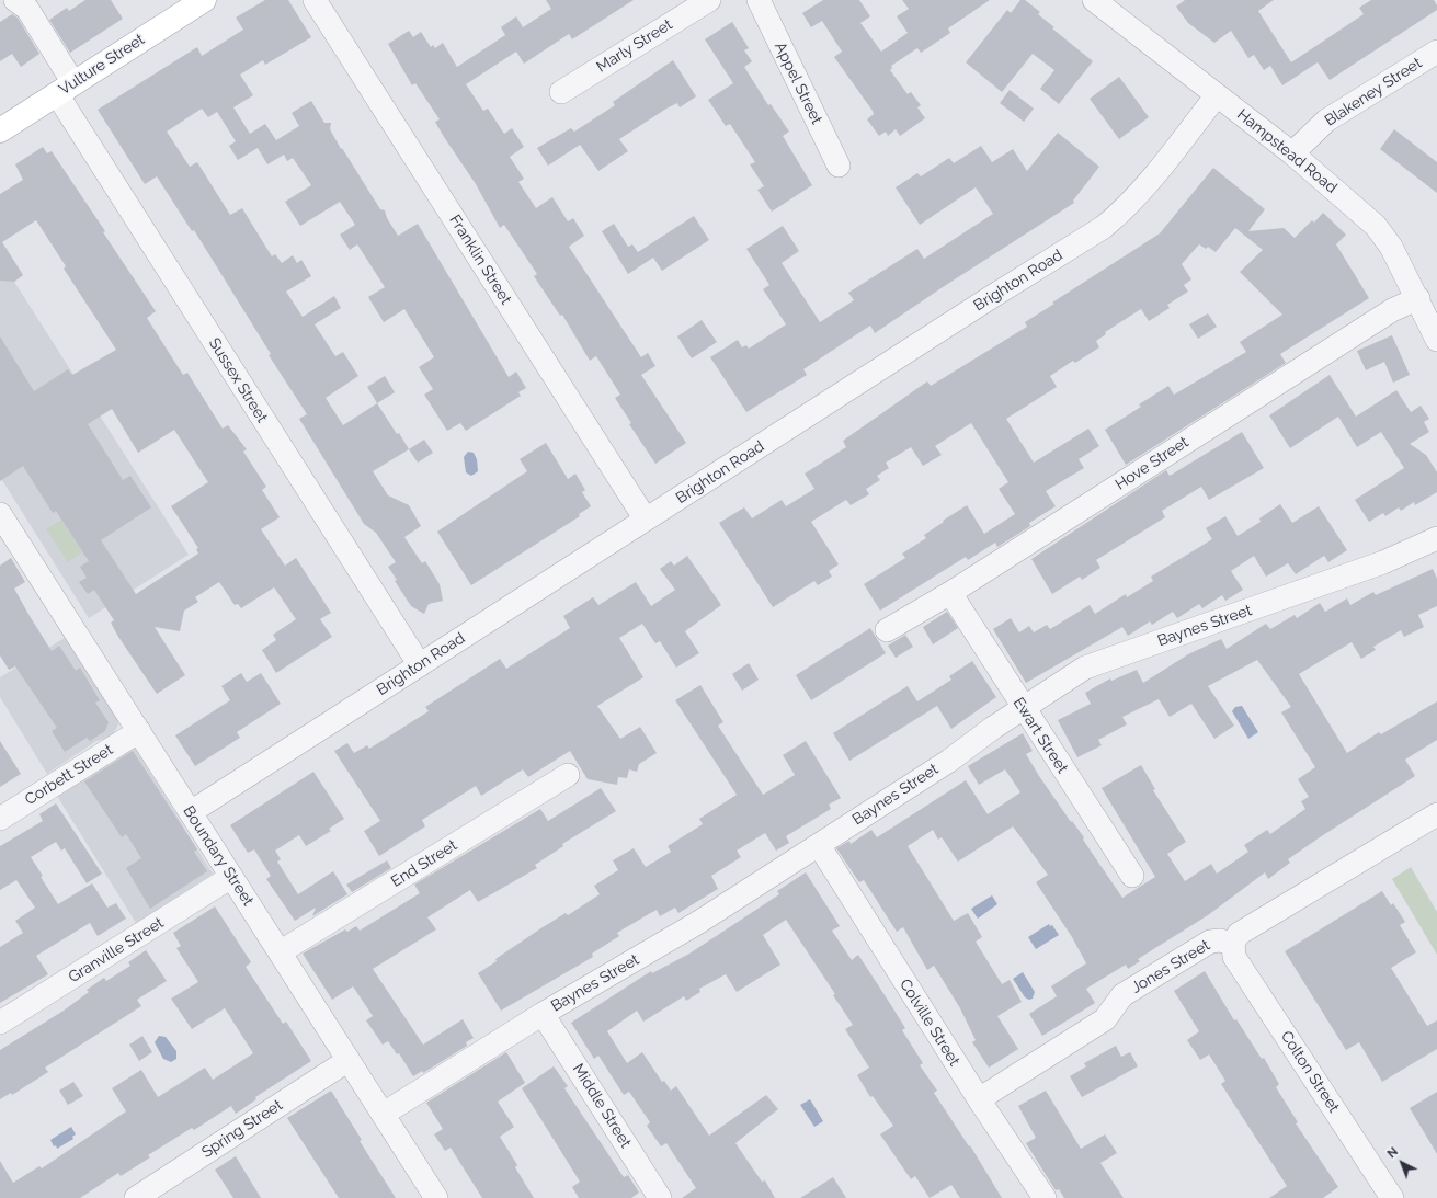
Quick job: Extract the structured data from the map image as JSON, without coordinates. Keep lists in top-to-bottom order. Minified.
{"streets":{"main road":["Vulture Street"],"street":["Marly Street","Appel Street","Blakeney Street","Hampstead Road","Franklin Street","Brighton Road","Sussex Street","Hove Street","Baynes Street","Ewart Street","Corbett Street","Boundary Street","End Street","Granville Street","Jones Street","Colville Street","Colton Street","Middle Street","Spring Street"]},"crossings":[["Vulture Street","Sussex Street"],["Blakeney Street","Hampstead Road"],["Hampstead Road","Brighton Road"],["Hampstead Road","Hove Street"],["Franklin Street","Brighton Road"],["Brighton Road","Sussex Street"],["Brighton Road","Boundary Street"],["Hove Street","Ewart Street"],["Baynes Street","Ewart Street"],["Baynes Street","Boundary Street"],["Baynes Street","Colville Street"],["Baynes Street","Middle Street"],["Corbett Street","Boundary Street"],["Boundary Street","End Street"],["Boundary Street","Granville Street"],["Boundary Street","Spring Street"],["Jones Street","Colville Street"],["Jones Street","Colton Street"]],"north":"top left"}
